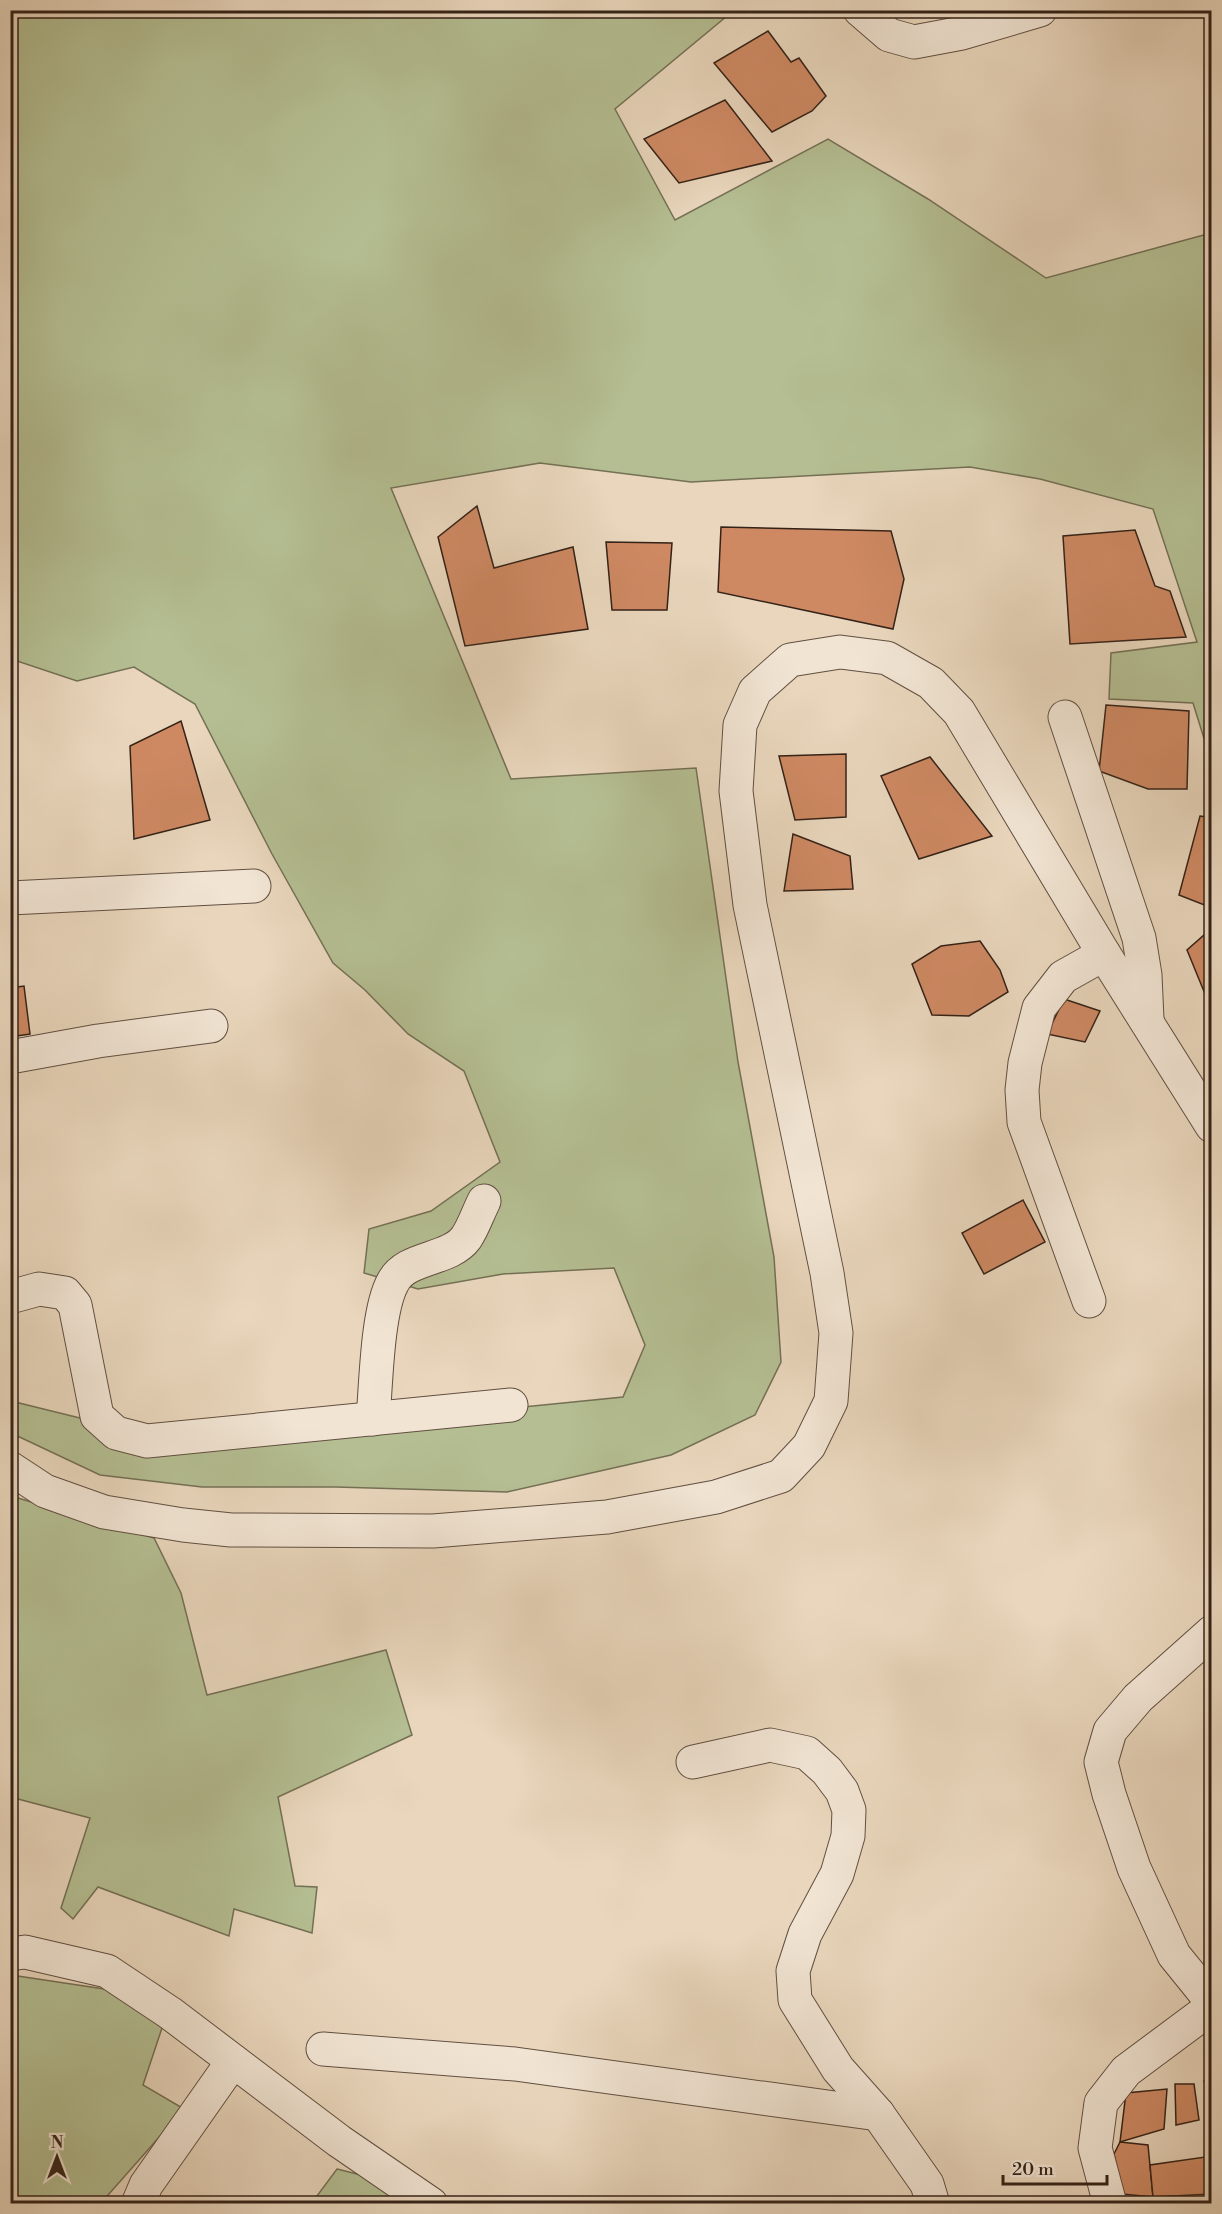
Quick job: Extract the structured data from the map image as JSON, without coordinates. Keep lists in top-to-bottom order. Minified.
{"scale_bar":"20 m","north":"top"}
